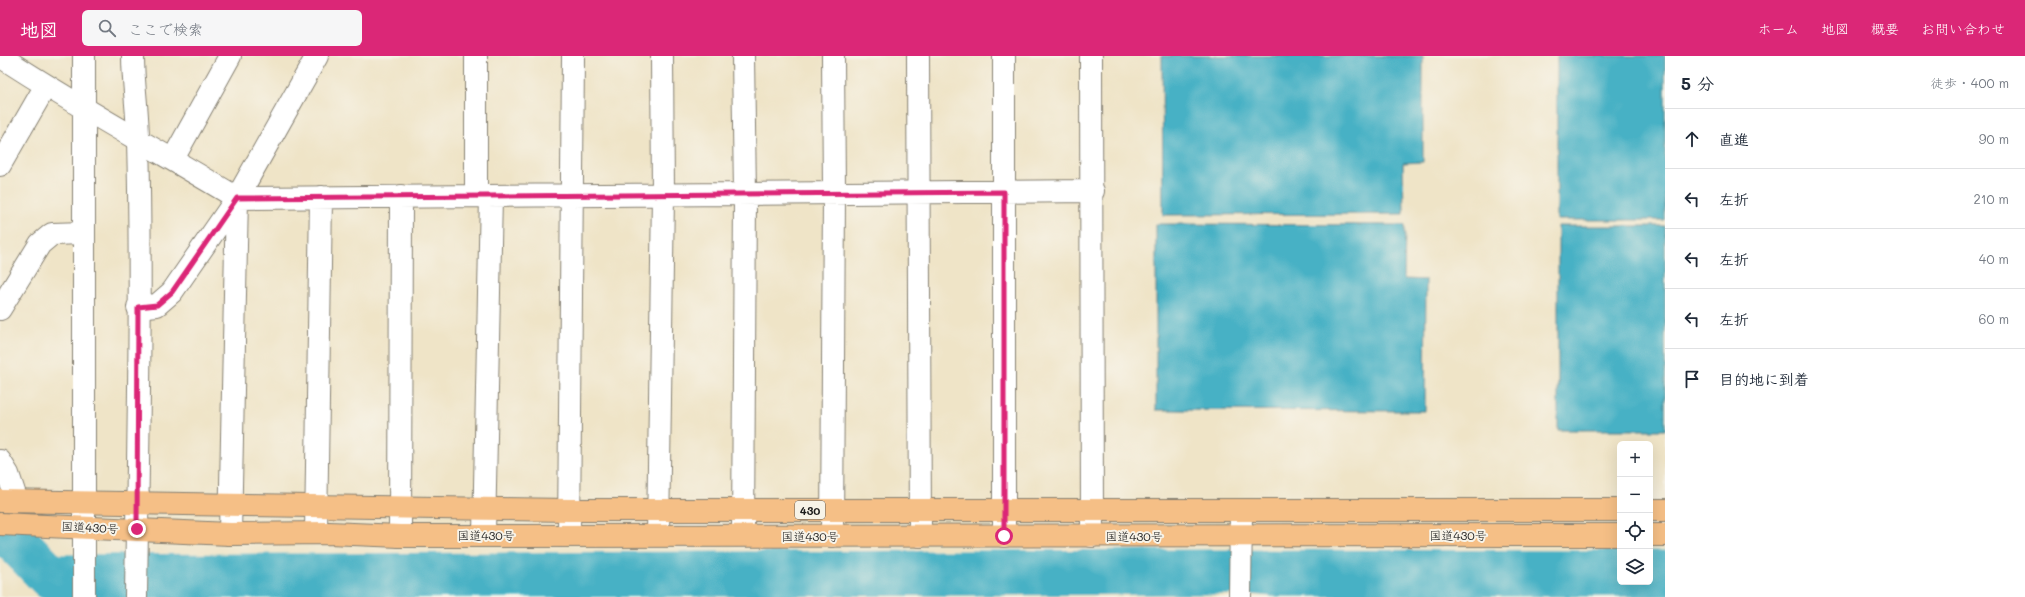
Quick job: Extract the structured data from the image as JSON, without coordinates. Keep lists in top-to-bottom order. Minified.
{"streets":{"highway":["430","国道430号"]},"page":{"header":"地図","search":"ここで検索","nav":["ホーム","地図","概要","お問い合わせ"],"heading":["5 分","徒歩 · 400 m"],"list":[["直進","90 m"],["左折","210 m"],["左折","40 m"],["左折","60 m"],"目的地に到着"],"map_buttons":["+","−"]}}
